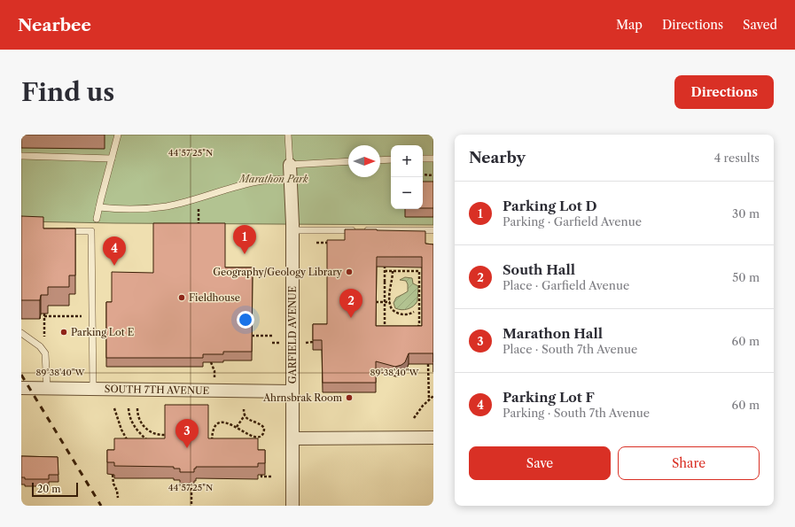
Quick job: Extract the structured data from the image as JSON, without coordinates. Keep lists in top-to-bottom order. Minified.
{"streets":{"street":["GARFIELD AVENUE","SOUTH 7TH AVENUE"]},"crossings":[["GARFIELD AVENUE","SOUTH 7TH AVENUE"]],"parks":["Marathon Park"],"places":["Geography/Geology Library","Fieldhouse","Parking Lot E","Ahrnsbrak Room"],"scale_bar":"20 m","north":"right","page":{"header":"Nearbee","nav":["Map","Directions","Saved"],"buttons":["Directions",["Save","Share"]],"title":"Find us","heading":["Nearby","4 results"],"map_buttons":["+","−"],"list":[{"mark":"1","name":"Parking Lot D","note":"Parking · Garfield Avenue","value":"30 m"},{"mark":"2","name":"South Hall","note":"Place · Garfield Avenue","value":"50 m"},{"mark":"3","name":"Marathon Hall","note":"Place · South 7th Avenue","value":"60 m"},{"mark":"4","name":"Parking Lot F","note":"Parking · South 7th Avenue","value":"60 m"}],"pins":["1","4","2","3"],"scale":"20 m"},"coordinates":["44°57'25\"N","89°38'40\"W"]}
